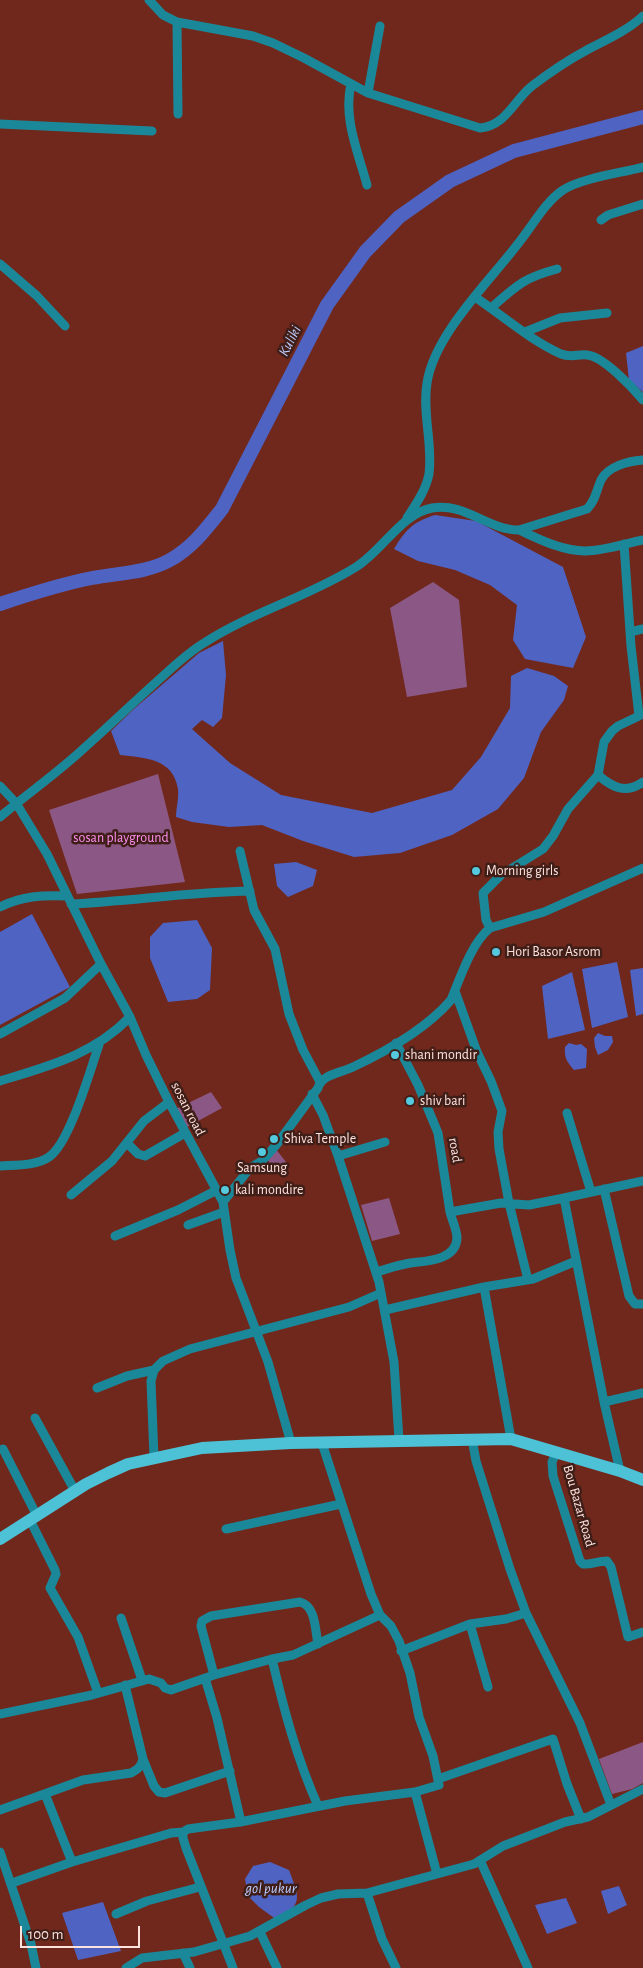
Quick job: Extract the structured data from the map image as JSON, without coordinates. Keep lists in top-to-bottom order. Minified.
{"streets":{"street":["sosan road","road","Bou Bazar Road"]},"water":["Kuliki","gol pukur"],"parks":["sosan playground"],"places":["Morning girls","Hori Basor Asrom","shani mondir","shiv bari","Shiva Temple","Samsung","kali mondire"],"scale_bar":"100 m"}
